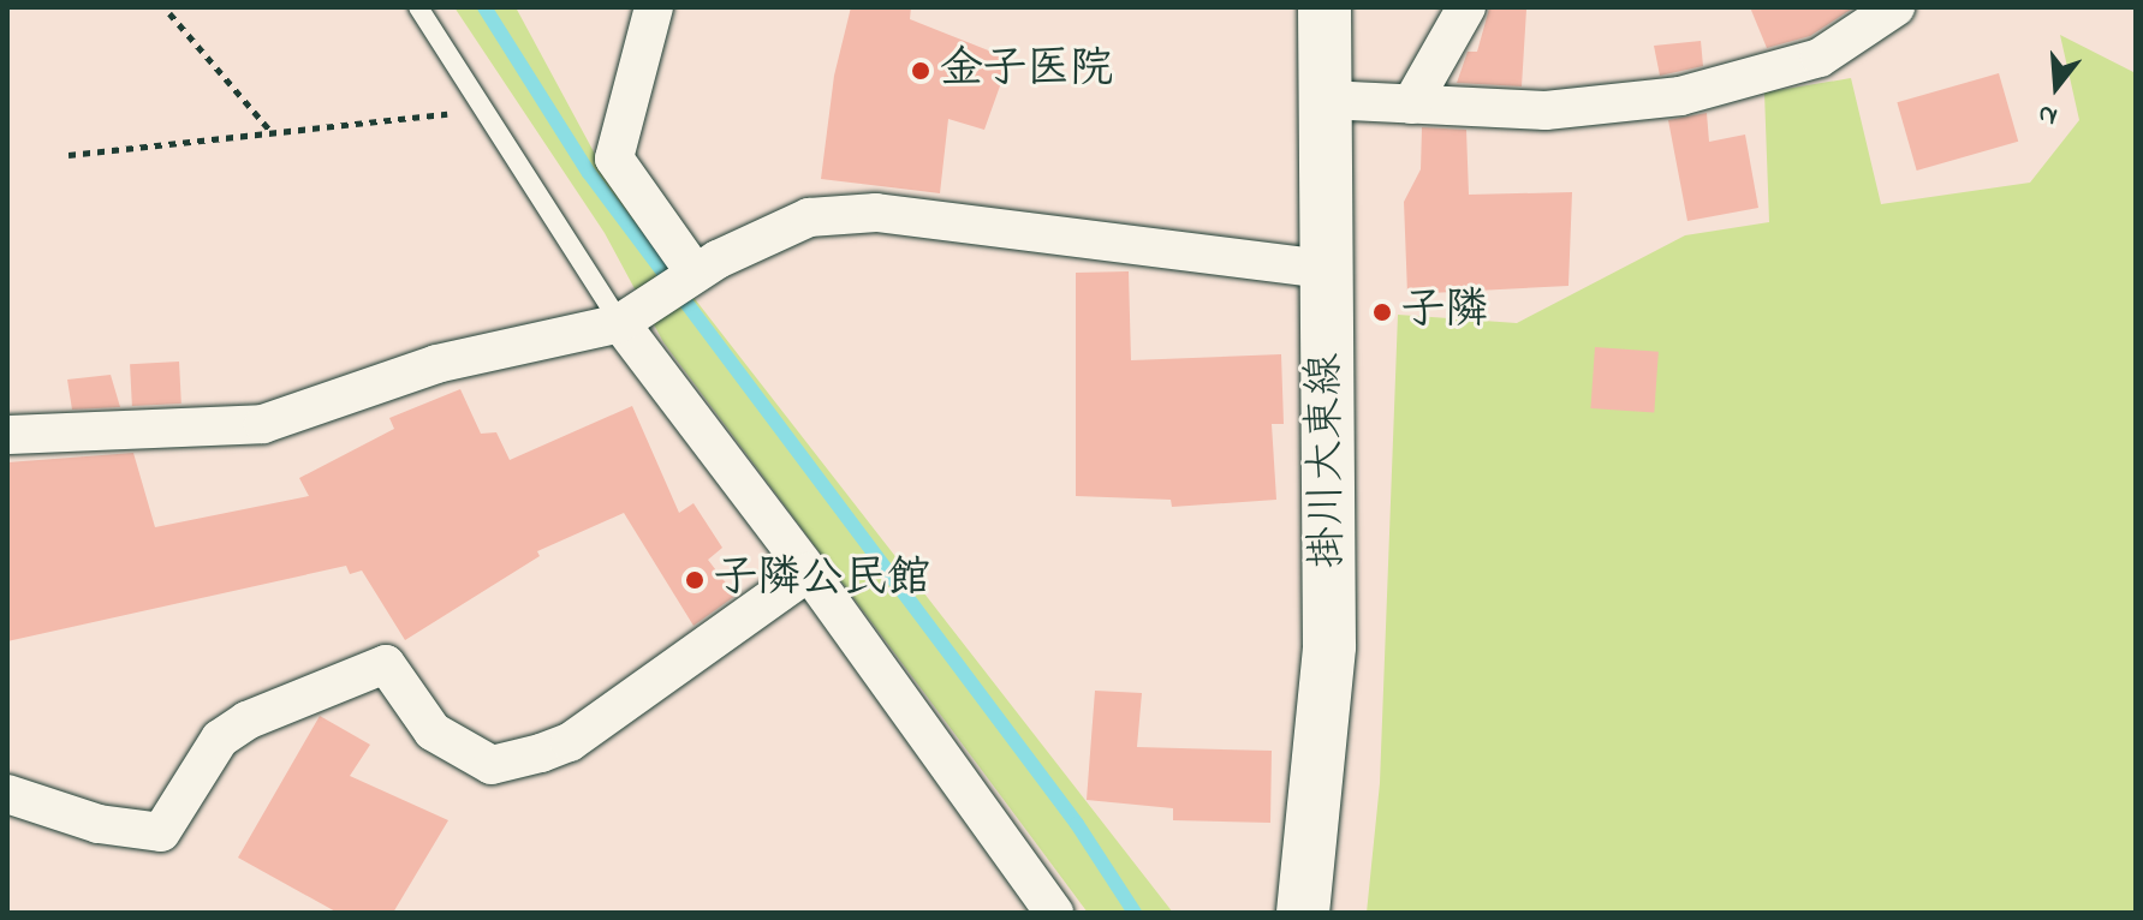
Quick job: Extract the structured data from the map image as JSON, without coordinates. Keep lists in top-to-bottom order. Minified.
{"streets":{"main road":["掛川大東線"]},"places":["金子医院","子隣","子隣公民館"],"north":"bottom"}
